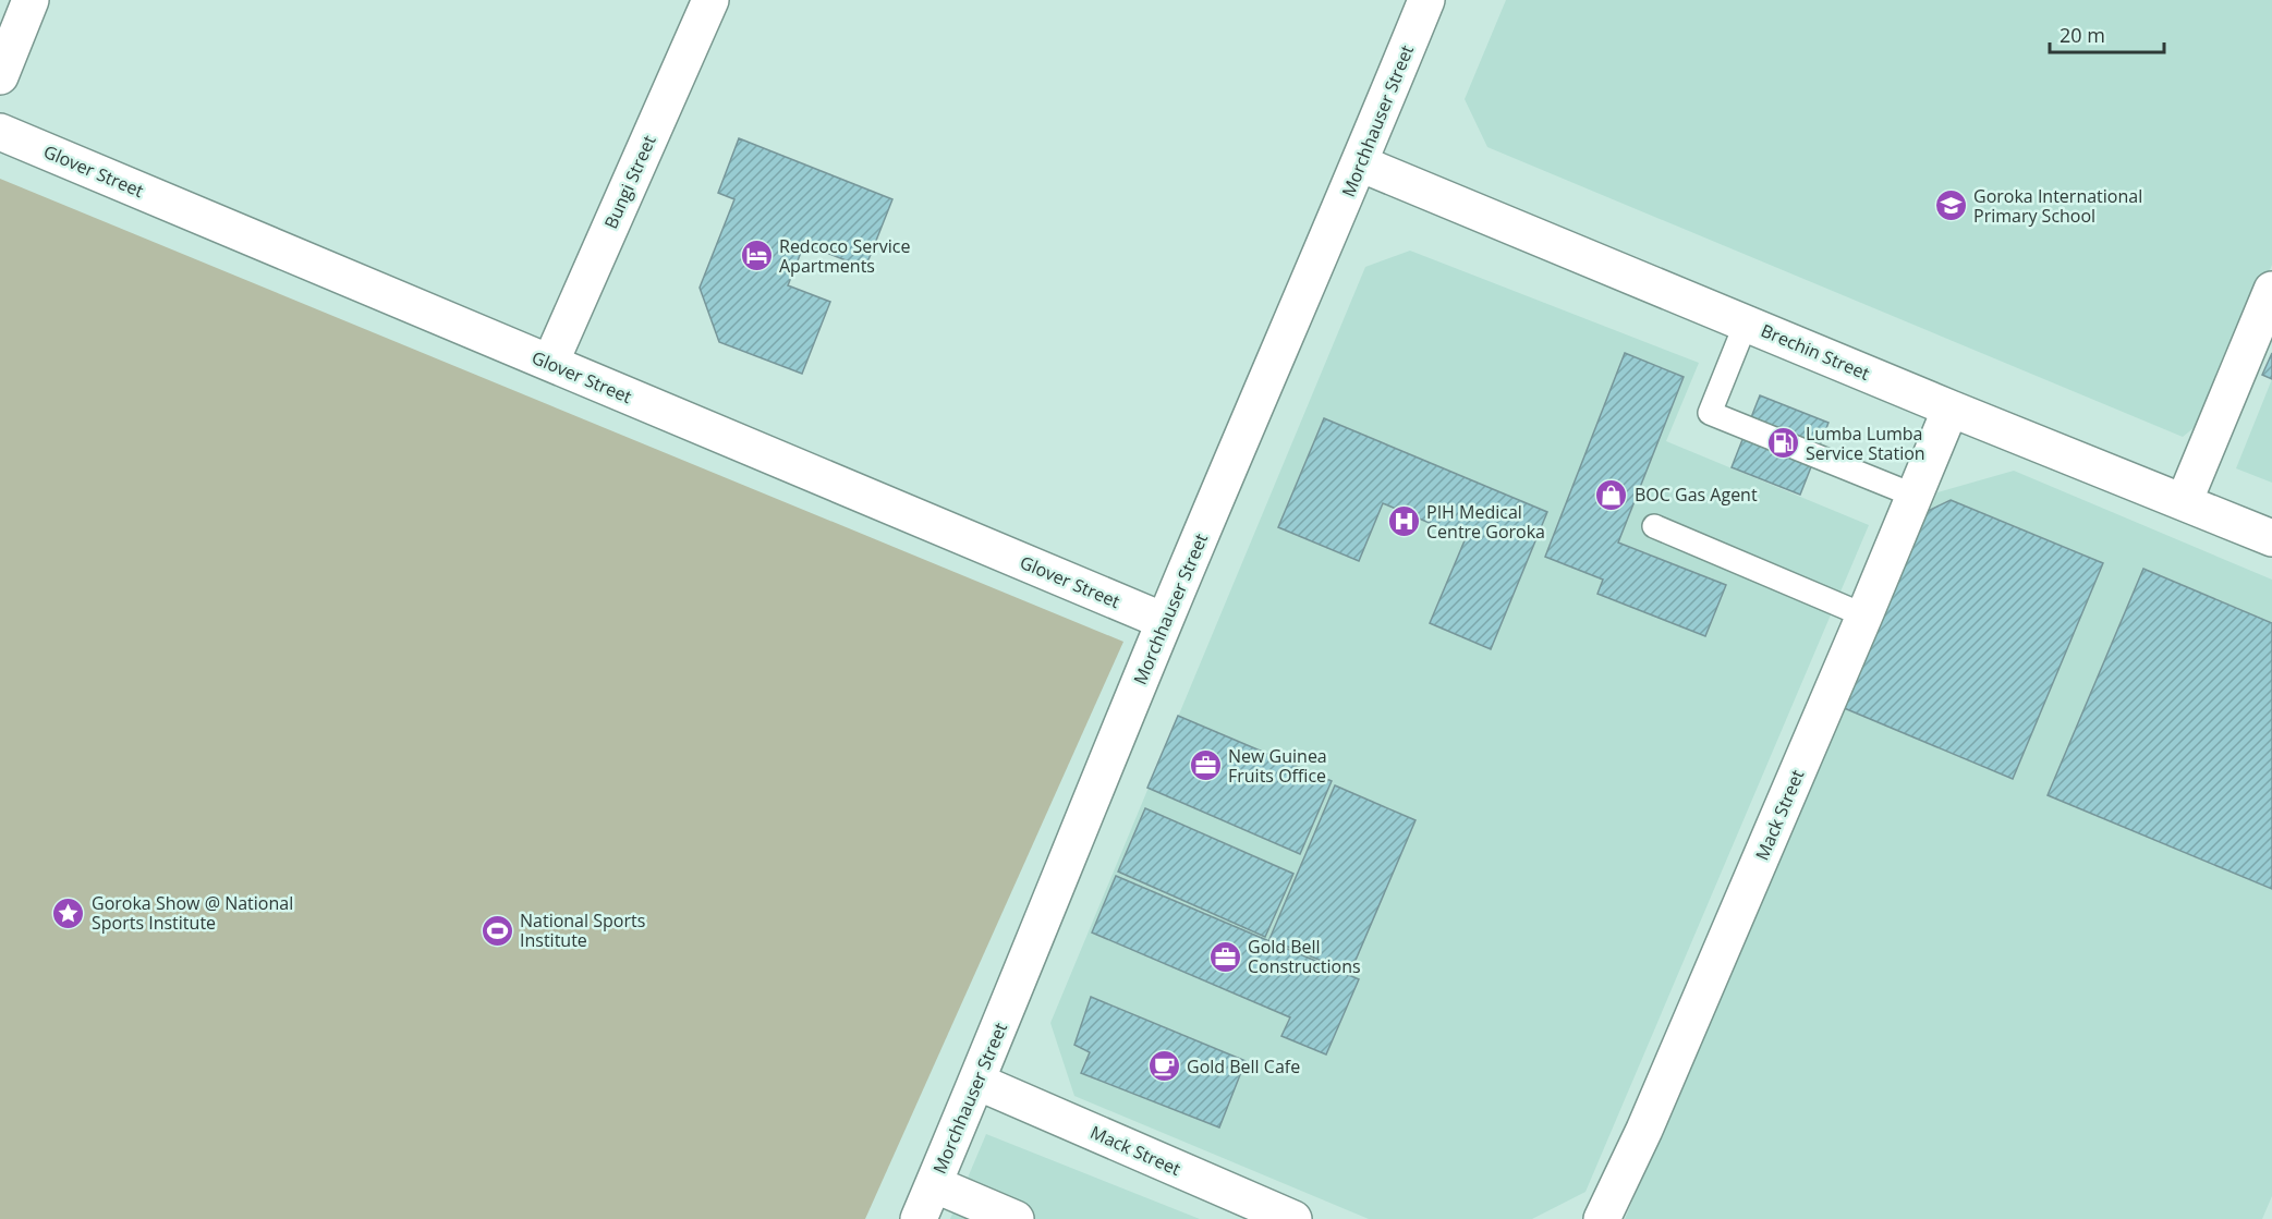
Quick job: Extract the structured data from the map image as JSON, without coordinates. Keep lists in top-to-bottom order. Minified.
{"streets":{"street":["Morchhauser Street","Glover Street","Bungi Street","Brechin Street","Mack Street"]},"crossings":[["Morchhauser Street","Glover Street"],["Morchhauser Street","Brechin Street"],["Morchhauser Street","Mack Street"],["Glover Street","Bungi Street"],["Brechin Street","Mack Street"]],"places":{"school or university":["Goroka International Primary School"],"hotel":["Redcoco Service Apartments"],"fuel station":["Lumba Lumba Service Station"],"shop":["BOC Gas Agent"],"hospital":["PIH Medical Centre Goroka"],"office":["New Guinea Fruits Office","Gold Bell Constructions"],"place":["Goroka Show @ National Sports Institute"],"sports":["National Sports Institute"],"cafe":["Gold Bell Cafe"]},"scale_bar":"20 m"}
